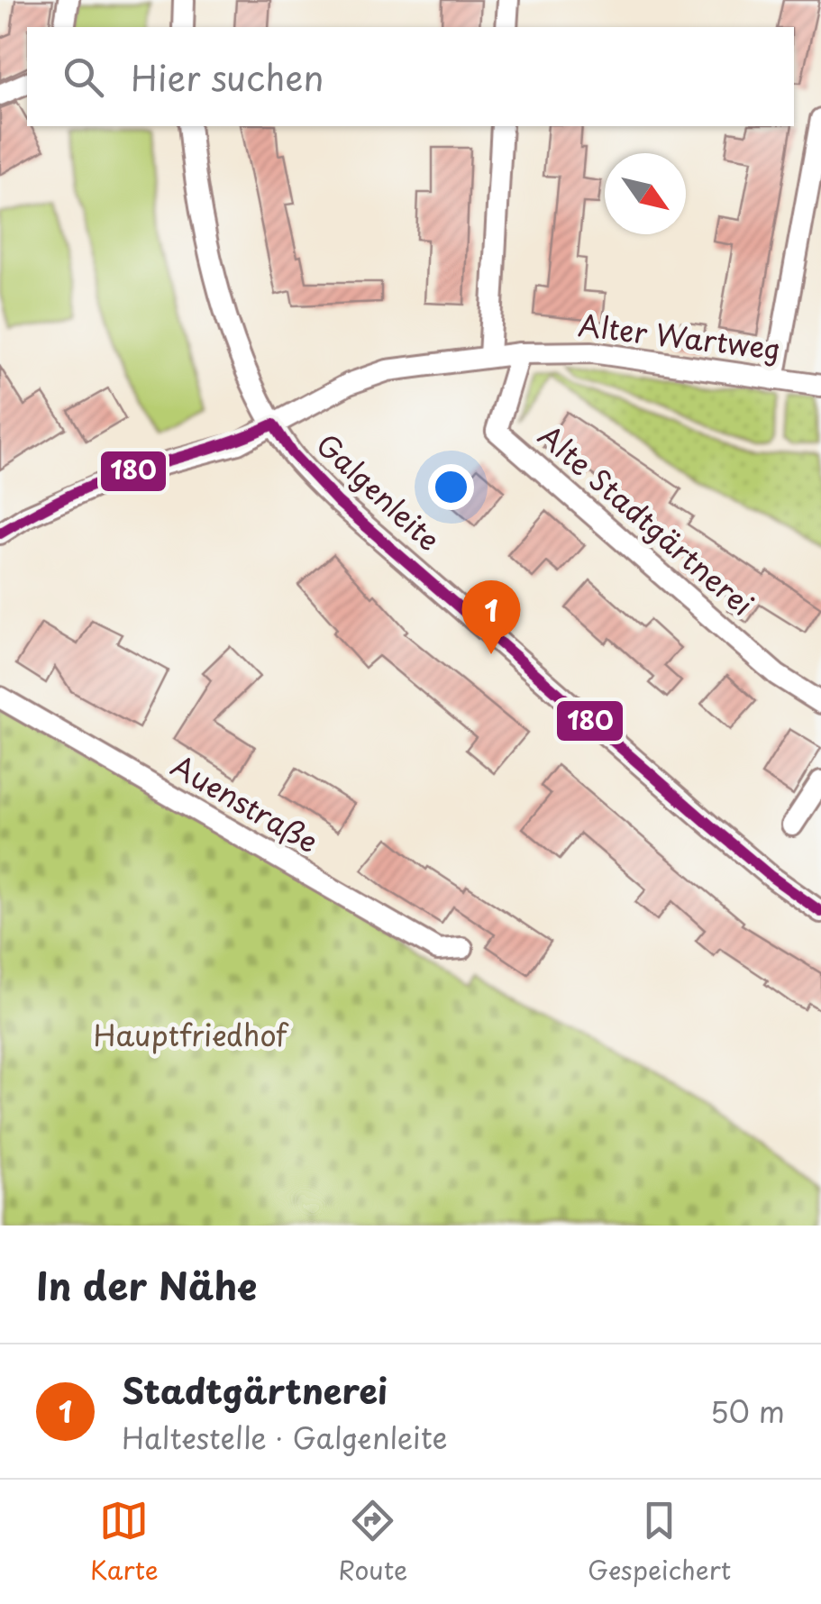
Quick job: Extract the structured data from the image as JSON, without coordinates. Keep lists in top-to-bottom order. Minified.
{"streets":{"street":["Alter Wartweg","Galgenleite","Alte Stadtgärtnerei","Auenstraße"]},"crossings":[["Alter Wartweg","Galgenleite"],["Alter Wartweg","Alte Stadtgärtnerei"]],"parks":["Hauptfriedhof"],"lines":["transit line 180"],"north":"bottom right","page":{"search":"Hier suchen","pins":"1","heading":"In der Nähe","list":[{"mark":"1","name":"Stadtgärtnerei","note":"Haltestelle · Galgenleite","value":"50 m"}],"nav":["Karte","Route","Gespeichert"]}}
